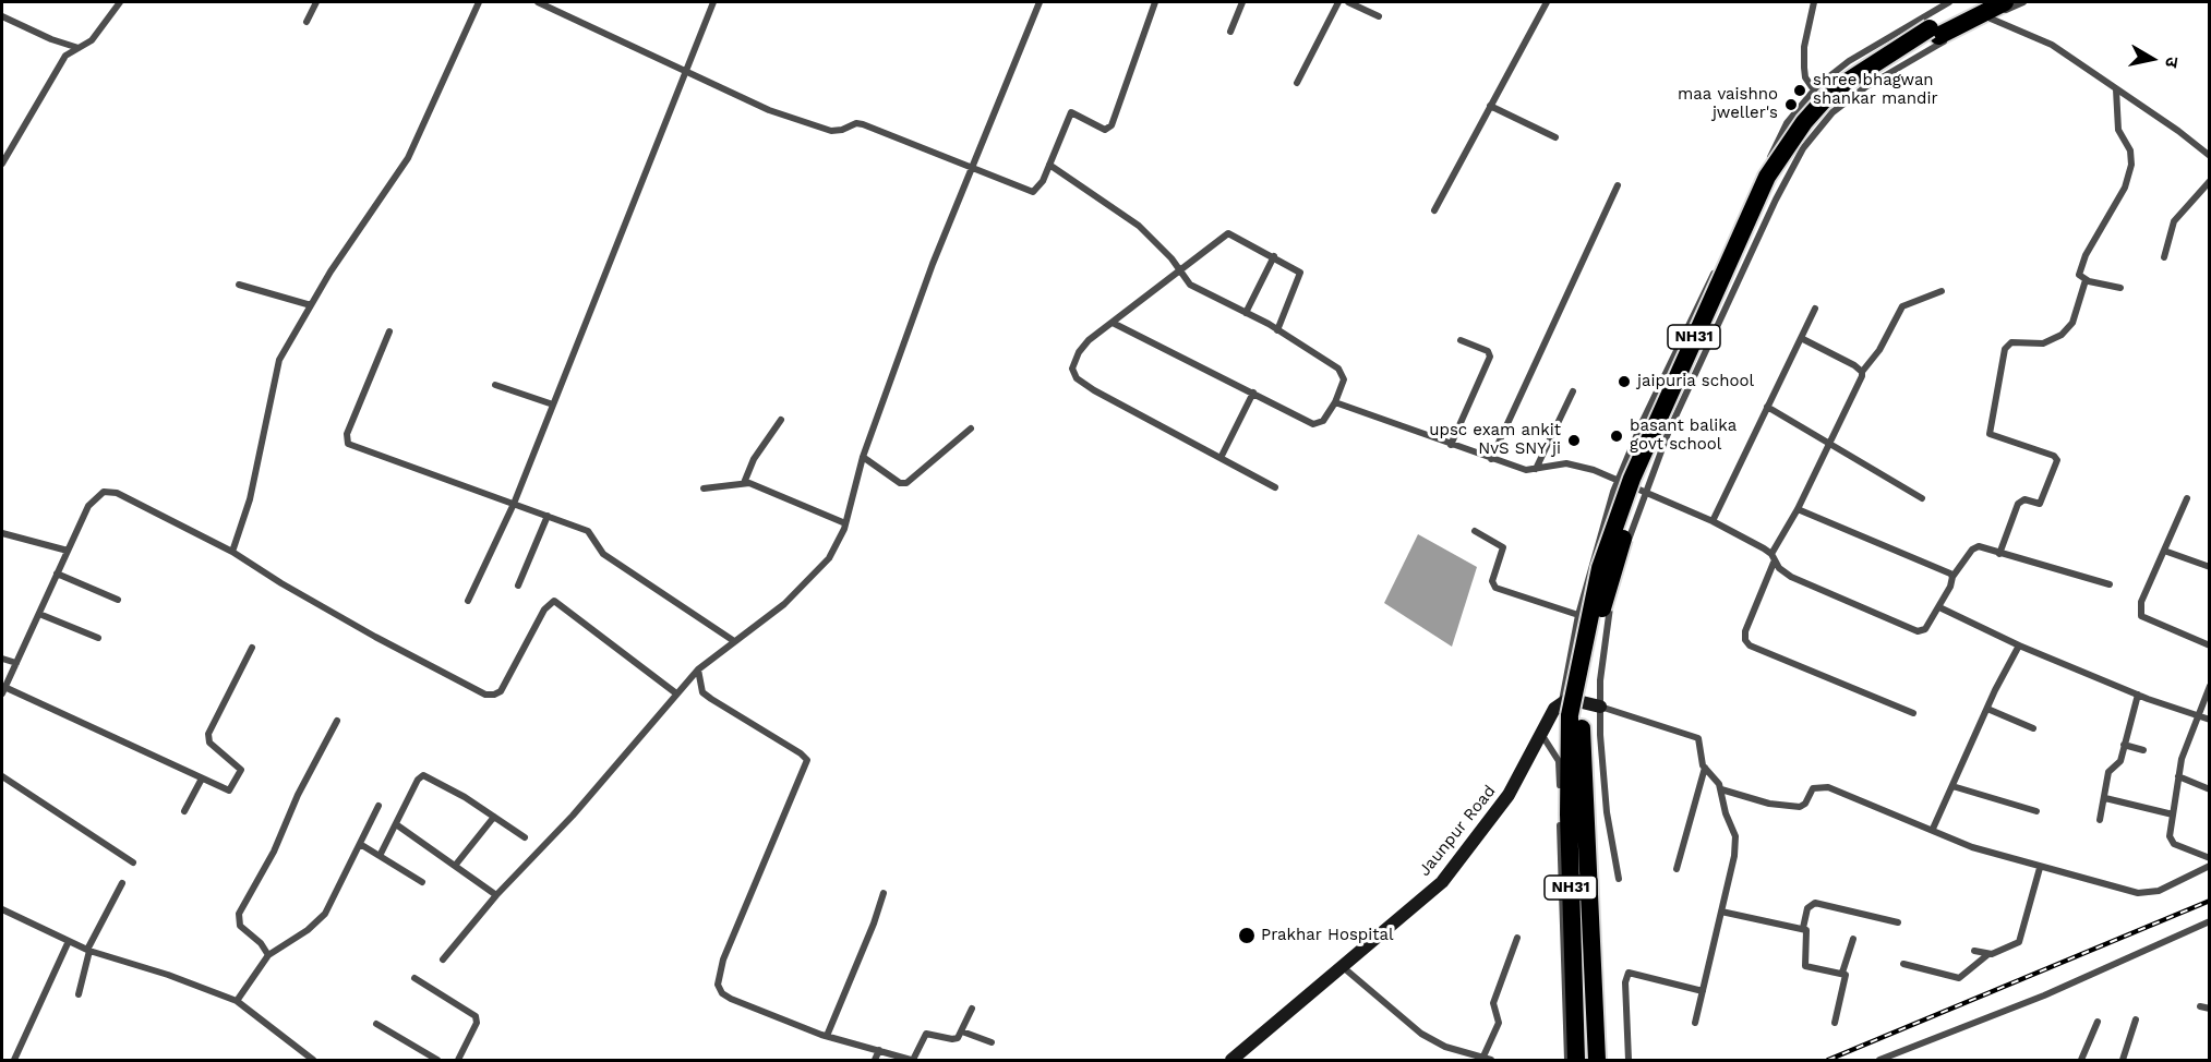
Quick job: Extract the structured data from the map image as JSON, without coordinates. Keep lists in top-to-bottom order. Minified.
{"streets":{"highway":["NH31"],"street":["Jaunpur Road"]},"crossings":[["NH31","Jaunpur Road"]],"places":["shree bhagwan shankar mandir","maa vaishno jweller's","jaipuria school","basant balika govt school","upsc exam ankit NvS SNY ji","Prakhar Hospital"],"north":"right"}
